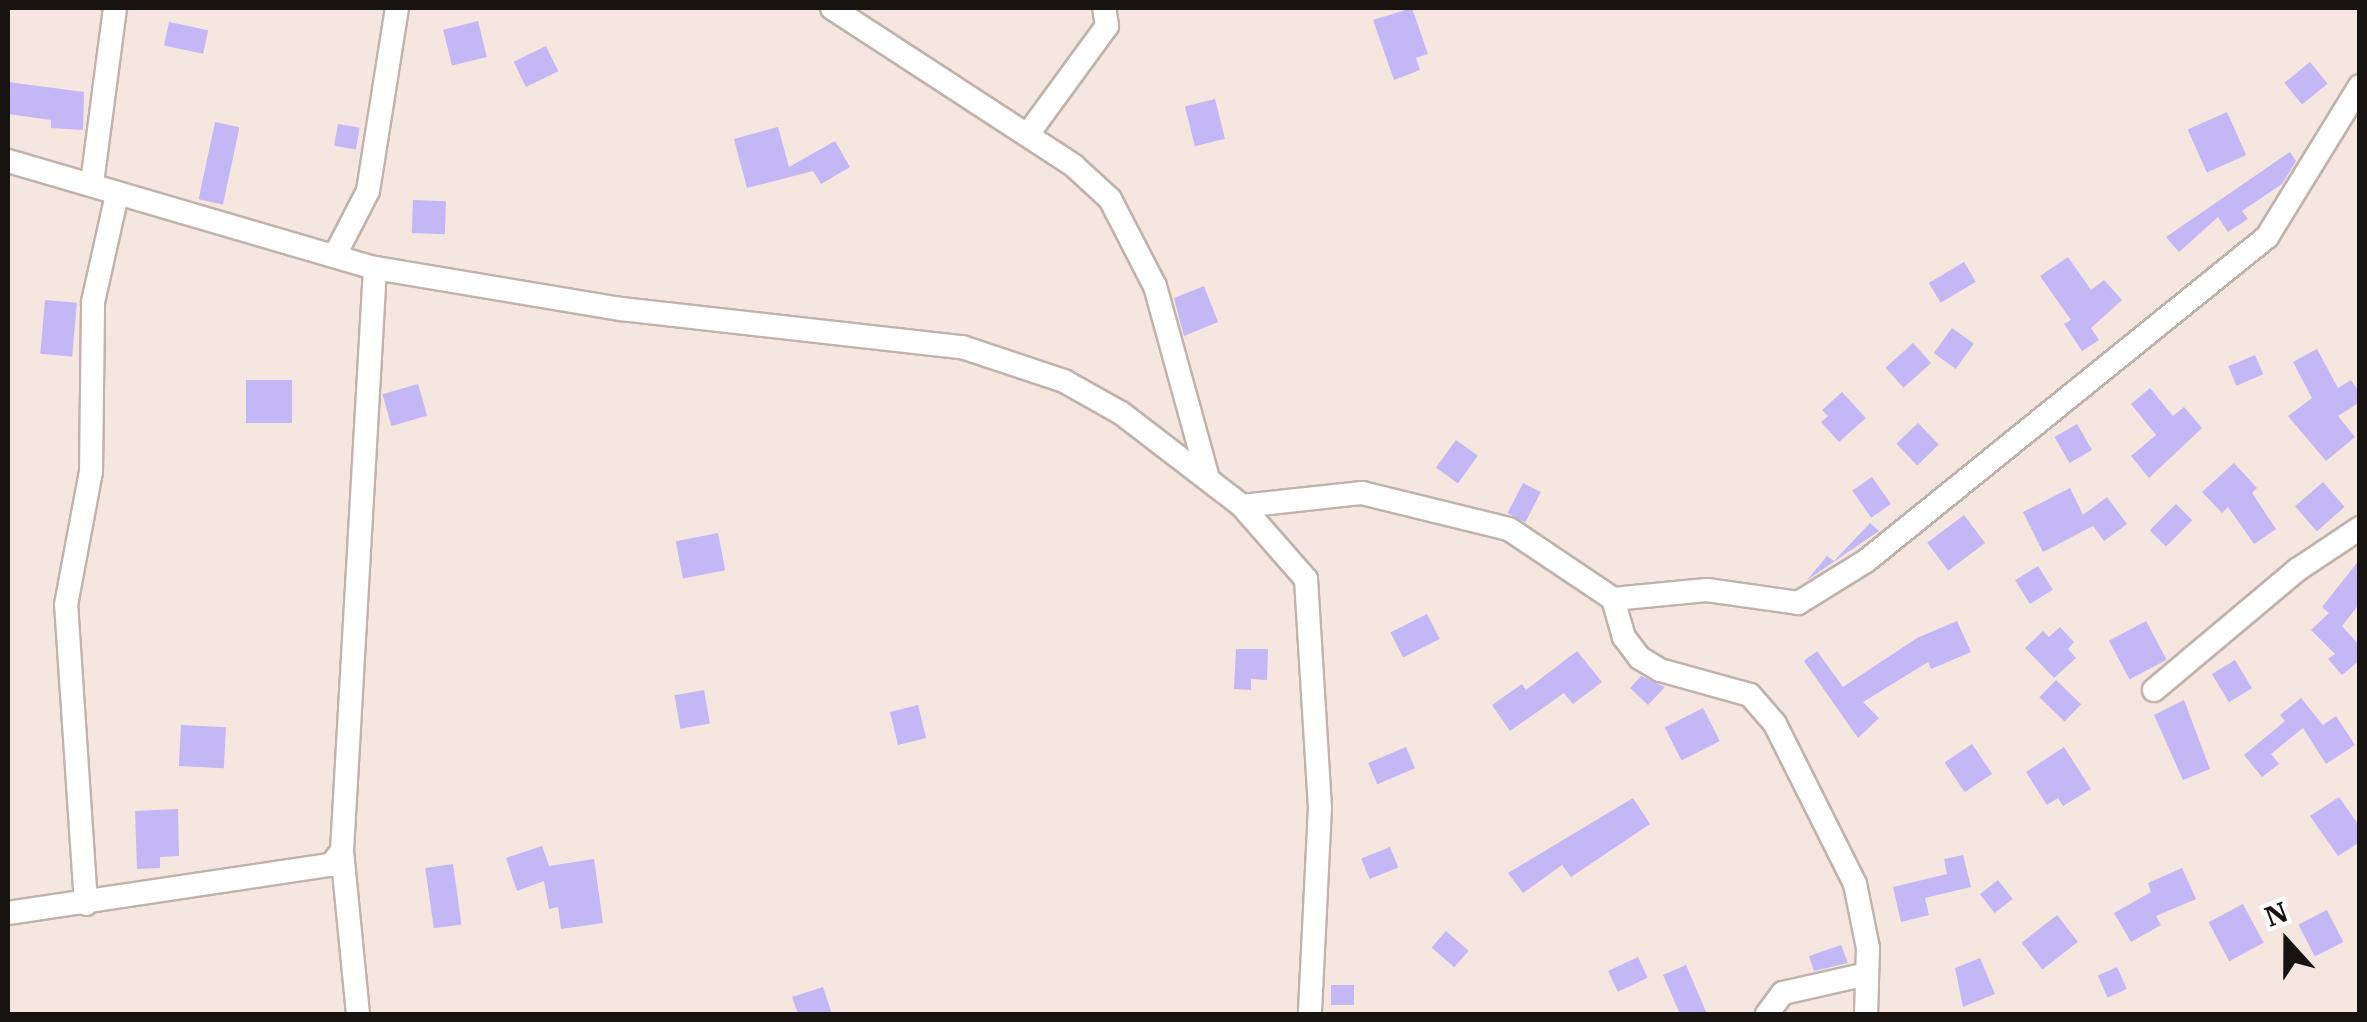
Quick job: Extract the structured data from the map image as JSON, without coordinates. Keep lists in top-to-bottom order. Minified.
{"north":"top"}
